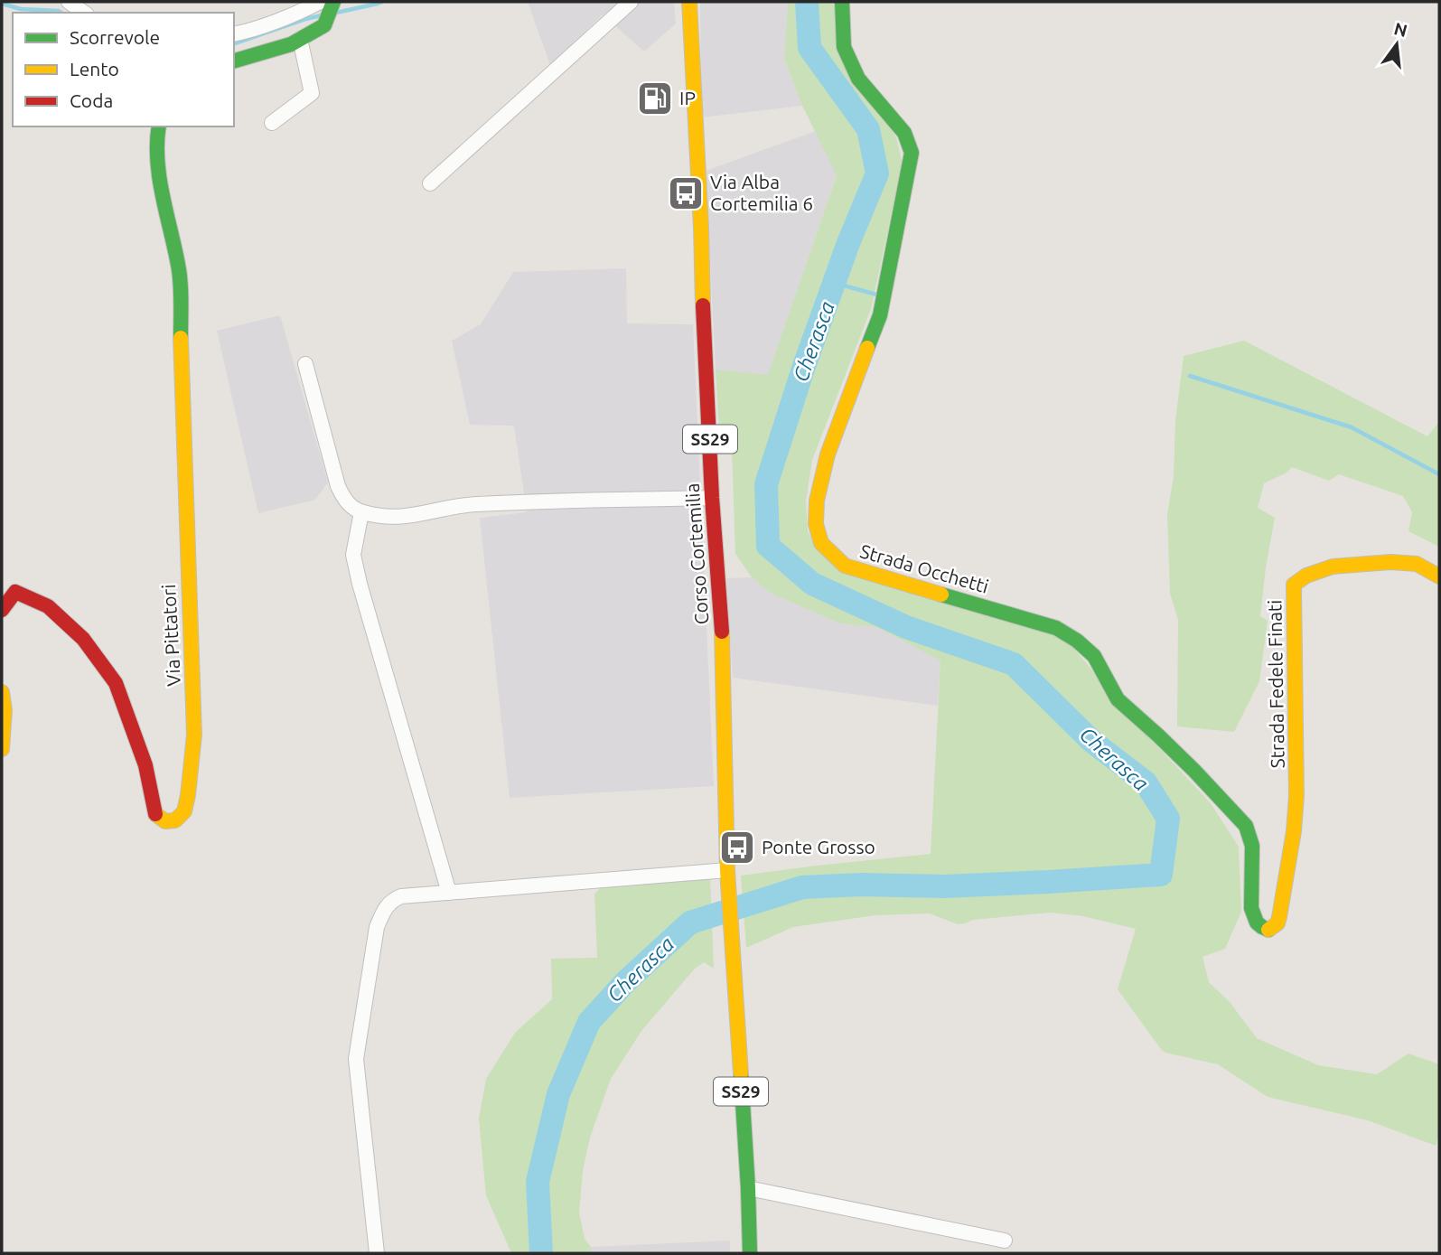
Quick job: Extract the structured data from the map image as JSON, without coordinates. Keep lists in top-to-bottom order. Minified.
{"streets":{"street":["SS29","Corso Cortemilia","Strada Occhetti","Via Pittatori","Strada Fedele Finati"]},"crossings":[["SS29","Corso Cortemilia"],["Strada Occhetti","Strada Fedele Finati"]],"water":["Cherasca"],"places":{"fuel station":["IP"],"bus stop":["Via Alba Cortemilia 6","Ponte Grosso"]},"legend":["Scorrevole","Lento","Coda"],"north":"top"}
